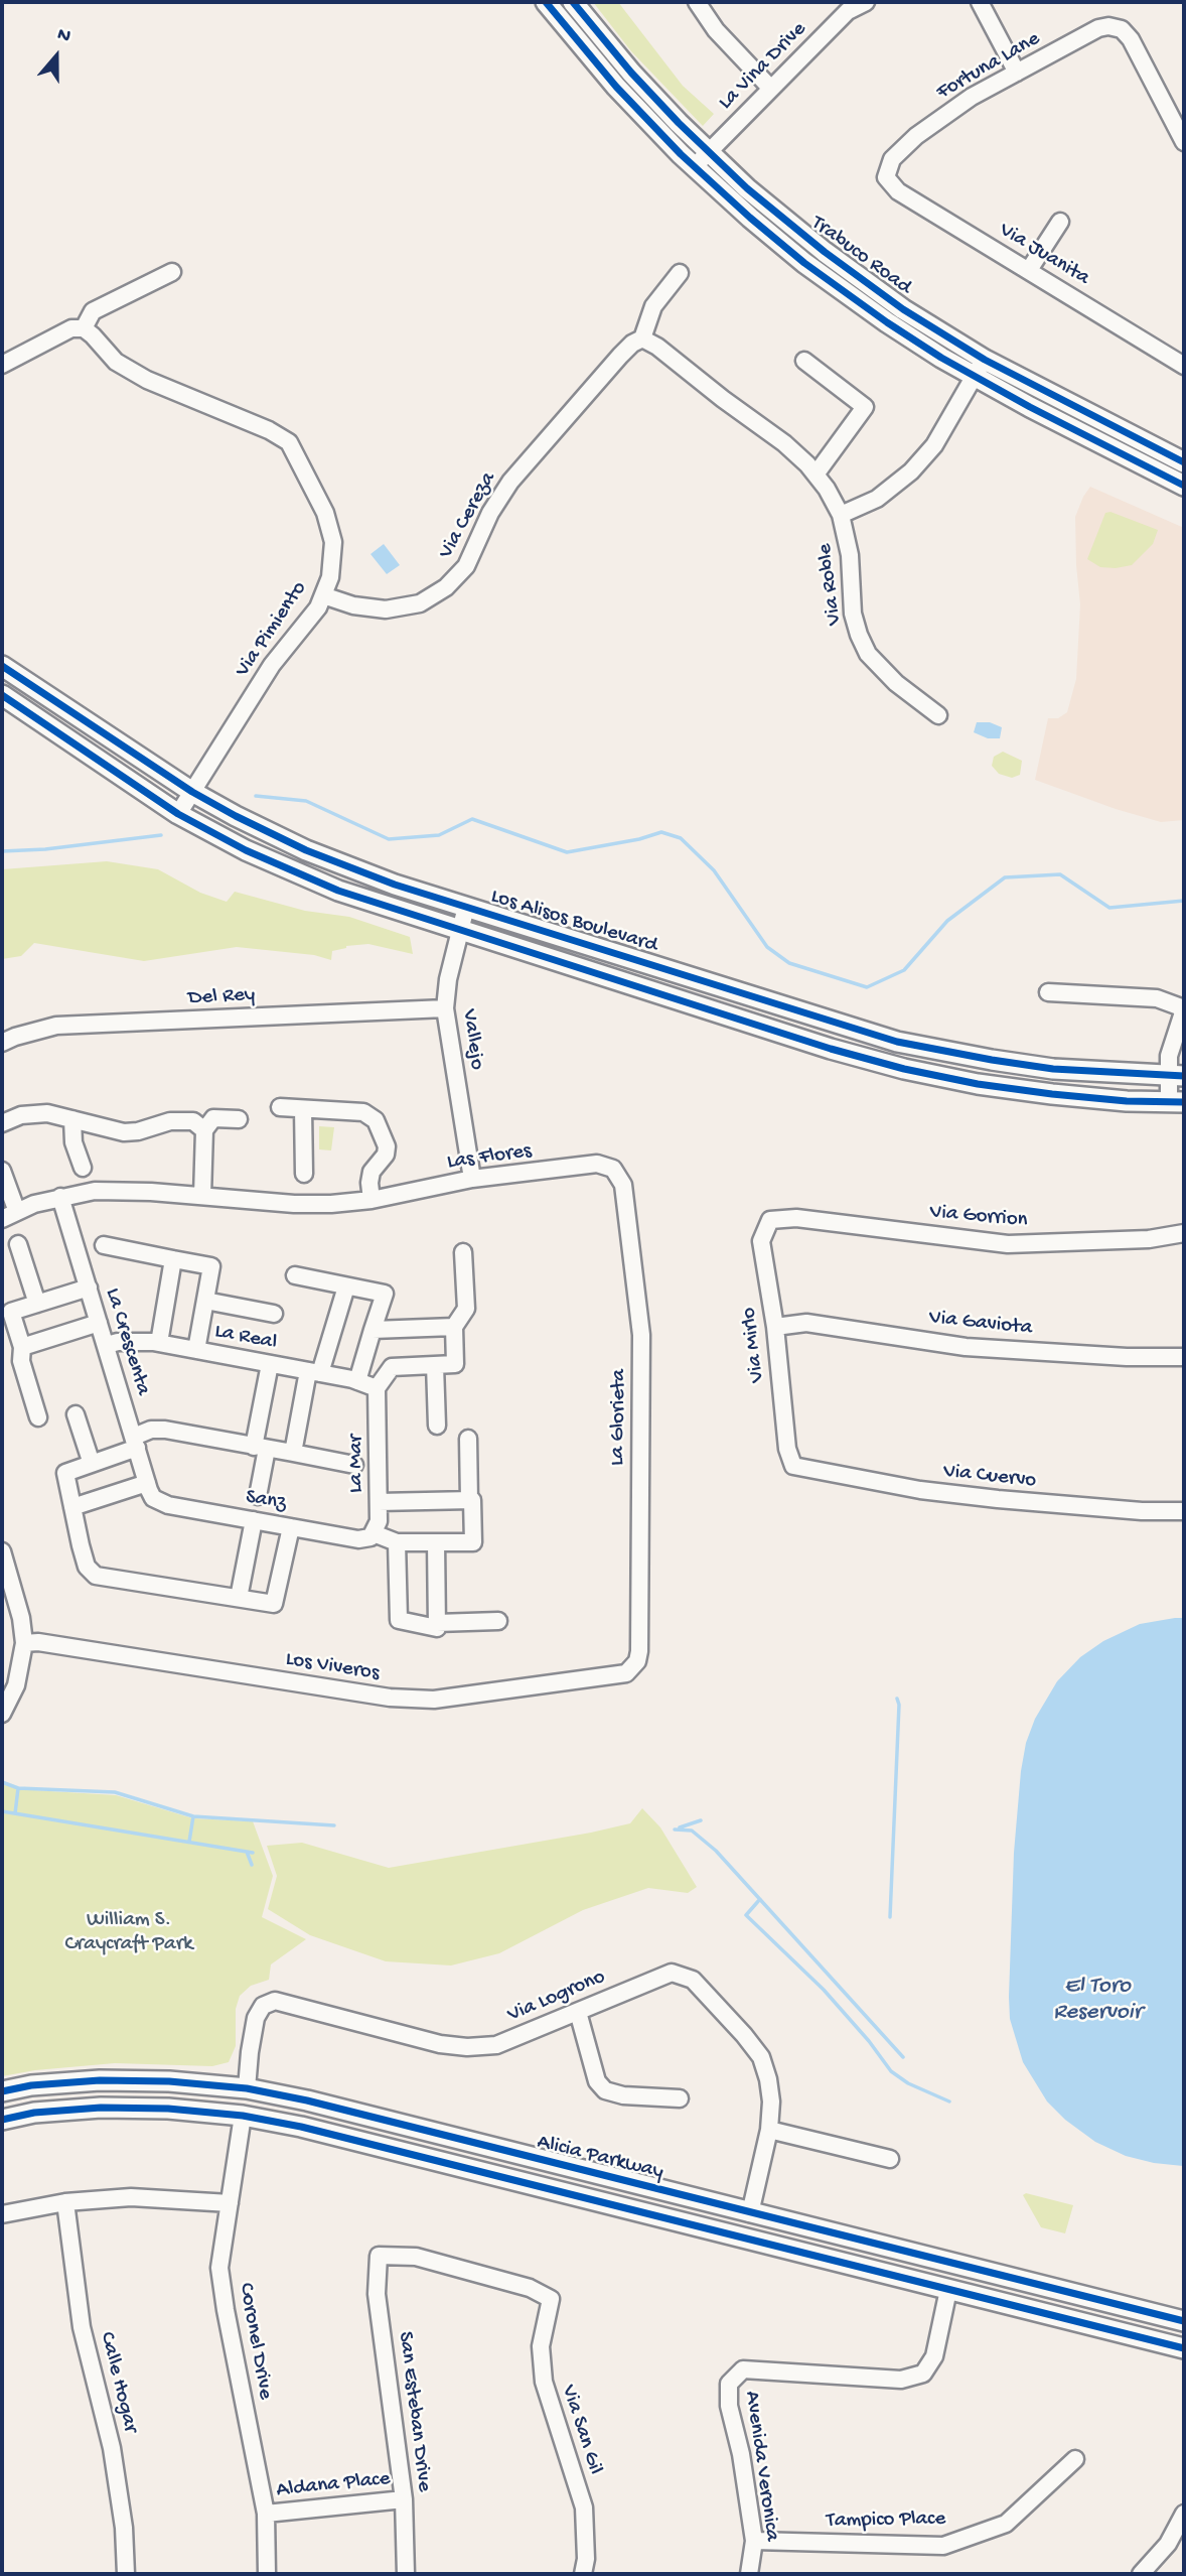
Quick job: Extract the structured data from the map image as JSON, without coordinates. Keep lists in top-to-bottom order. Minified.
{"streets":{"main road":["Trabuco Road","Los Alisos Boulevard","Alicia Parkway"],"street":["La Vina Drive","Fortuna Lane","Via Juanita","Via Cereza","Via Roble","Via Pimiento","Del Rey","Vallejo","Las Flores","Via Gorrion","Via Gaviota","La Real","La Crescenta","Via Mirlo","La Glorieta","La Mar","Via Cuervo","Sanz","Los Viveros","Via Logrono","Coronel Drive","Calle Hogar","San Esteban Drive","Via San Gil","Avenida Veronica","Aldana Place","Tampico Place"]},"crossings":[["La Vina Drive","Trabuco Road"],["Fortuna Lane","Via Juanita"],["Via Cereza","Via Roble"],["Via Cereza","Via Pimiento"],["Via Pimiento","Los Alisos Boulevard"],["Los Alisos Boulevard","Vallejo"],["Del Rey","Vallejo"],["Vallejo","Las Flores"],["Las Flores","La Crescenta"],["Las Flores","La Glorieta"],["Via Gorrion","Via Mirlo"],["Via Gaviota","Via Mirlo"],["La Real","La Crescenta"],["La Real","La Mar"],["La Crescenta","Sanz"],["Via Mirlo","Via Cuervo"],["La Glorieta","Los Viveros"],["La Mar","Sanz"],["Via Logrono","Alicia Parkway"],["Alicia Parkway","Coronel Drive"],["Alicia Parkway","Avenida Veronica"],["Coronel Drive","Aldana Place"],["San Esteban Drive","Via San Gil"],["San Esteban Drive","Aldana Place"],["Avenida Veronica","Tampico Place"]],"water":["El Toro Reservoir"],"parks":["William S. Craycraft Park"],"north":"top"}
